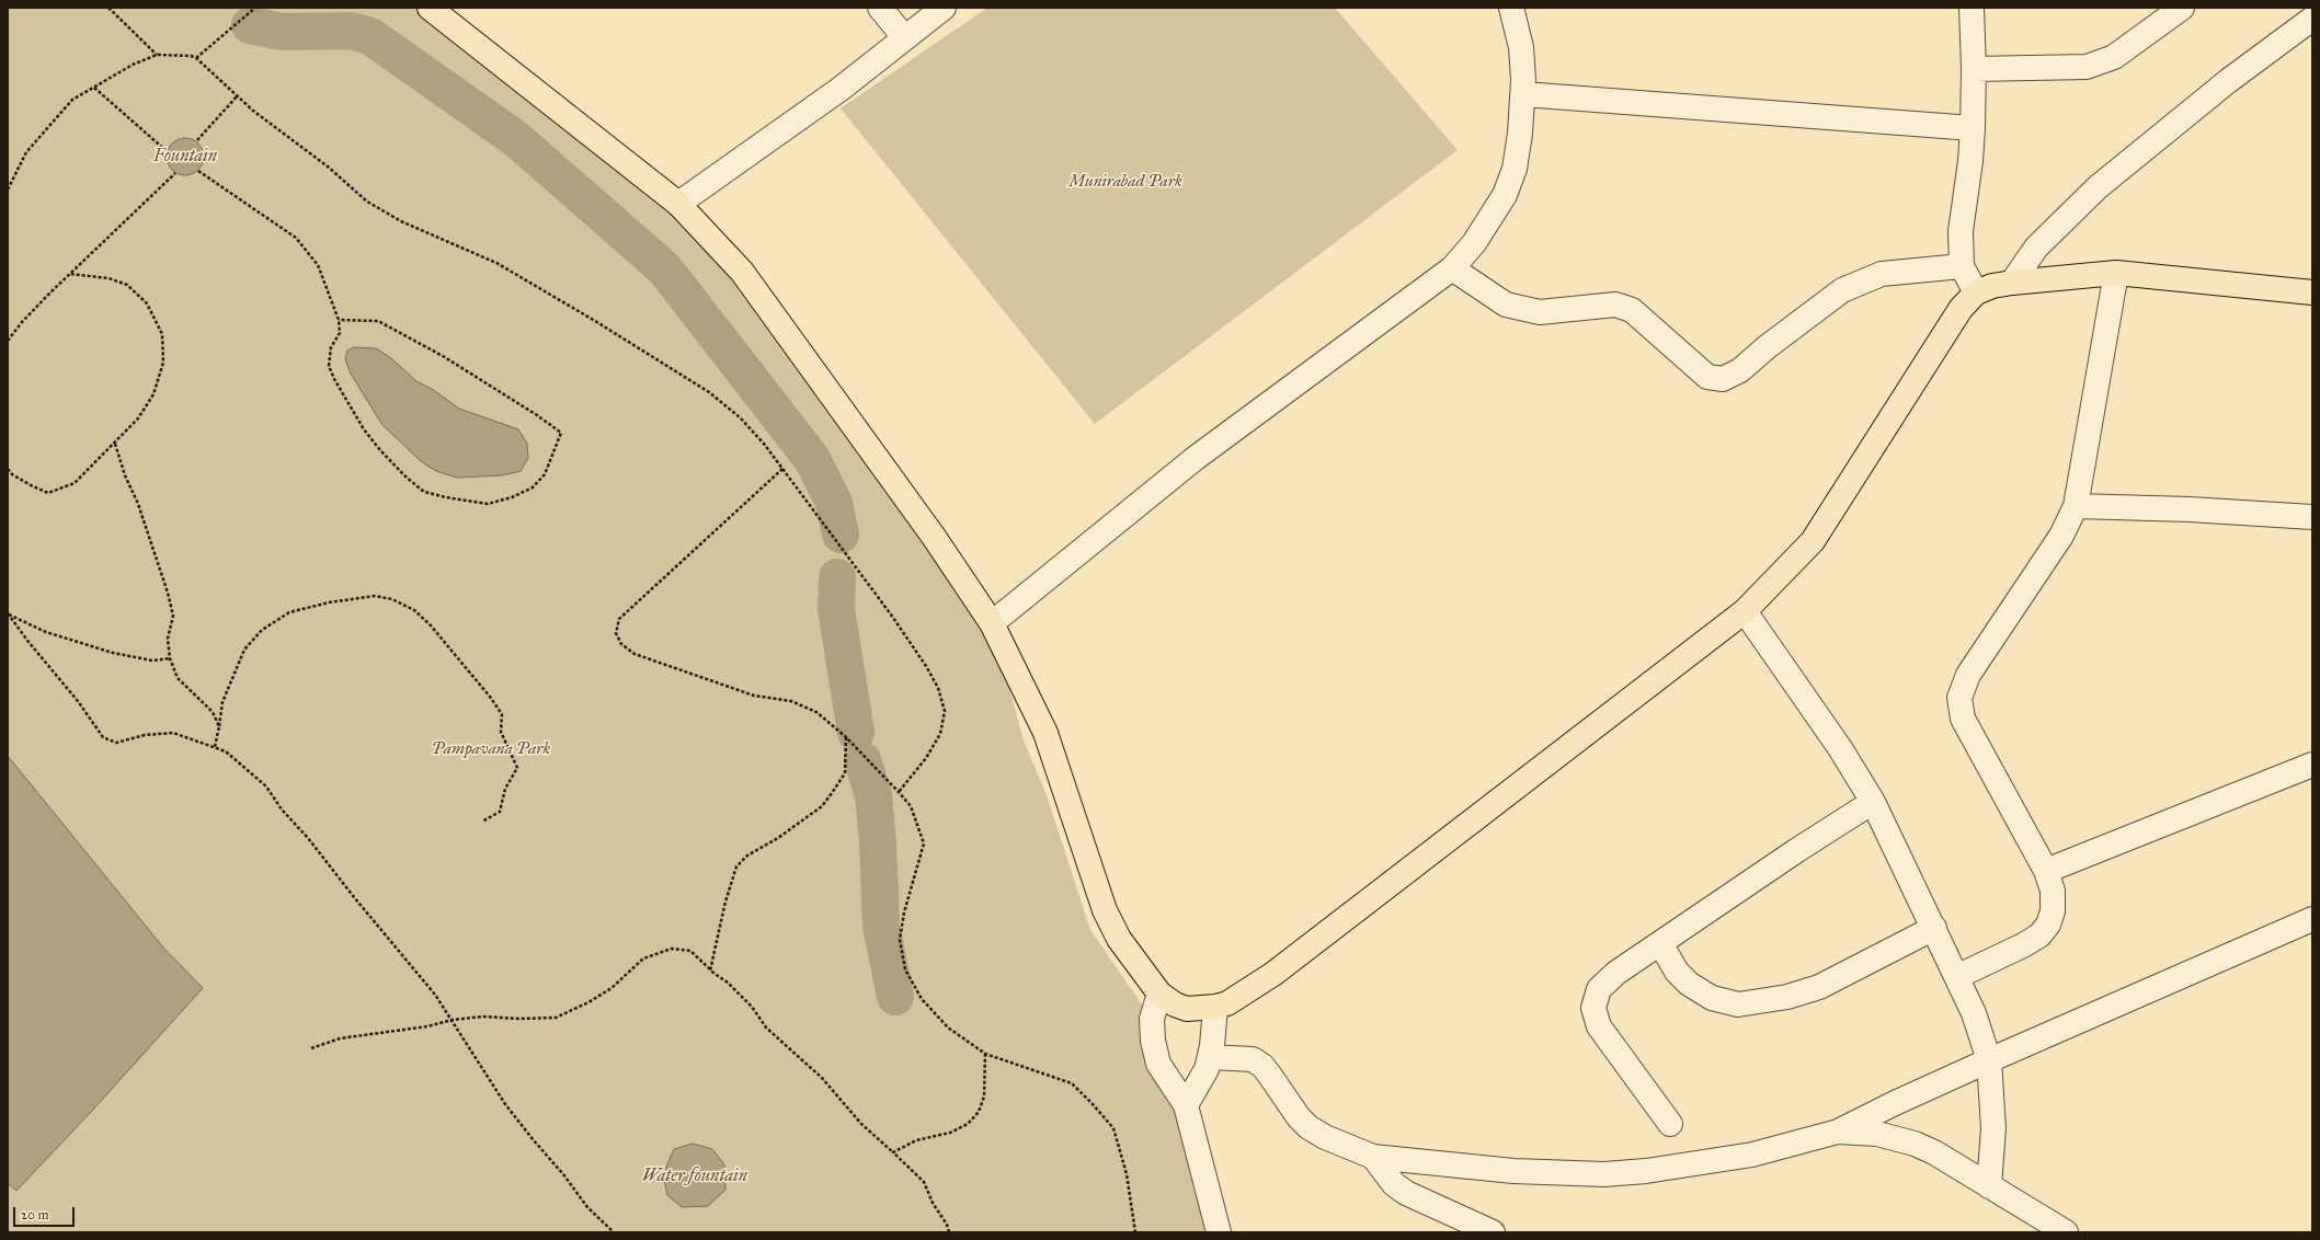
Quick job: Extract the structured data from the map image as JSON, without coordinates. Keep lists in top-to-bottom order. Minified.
{"water":["Fountain","Water fountain"],"parks":["Munirabad Park","Pampavana Park"],"scale_bar":"20 m"}
